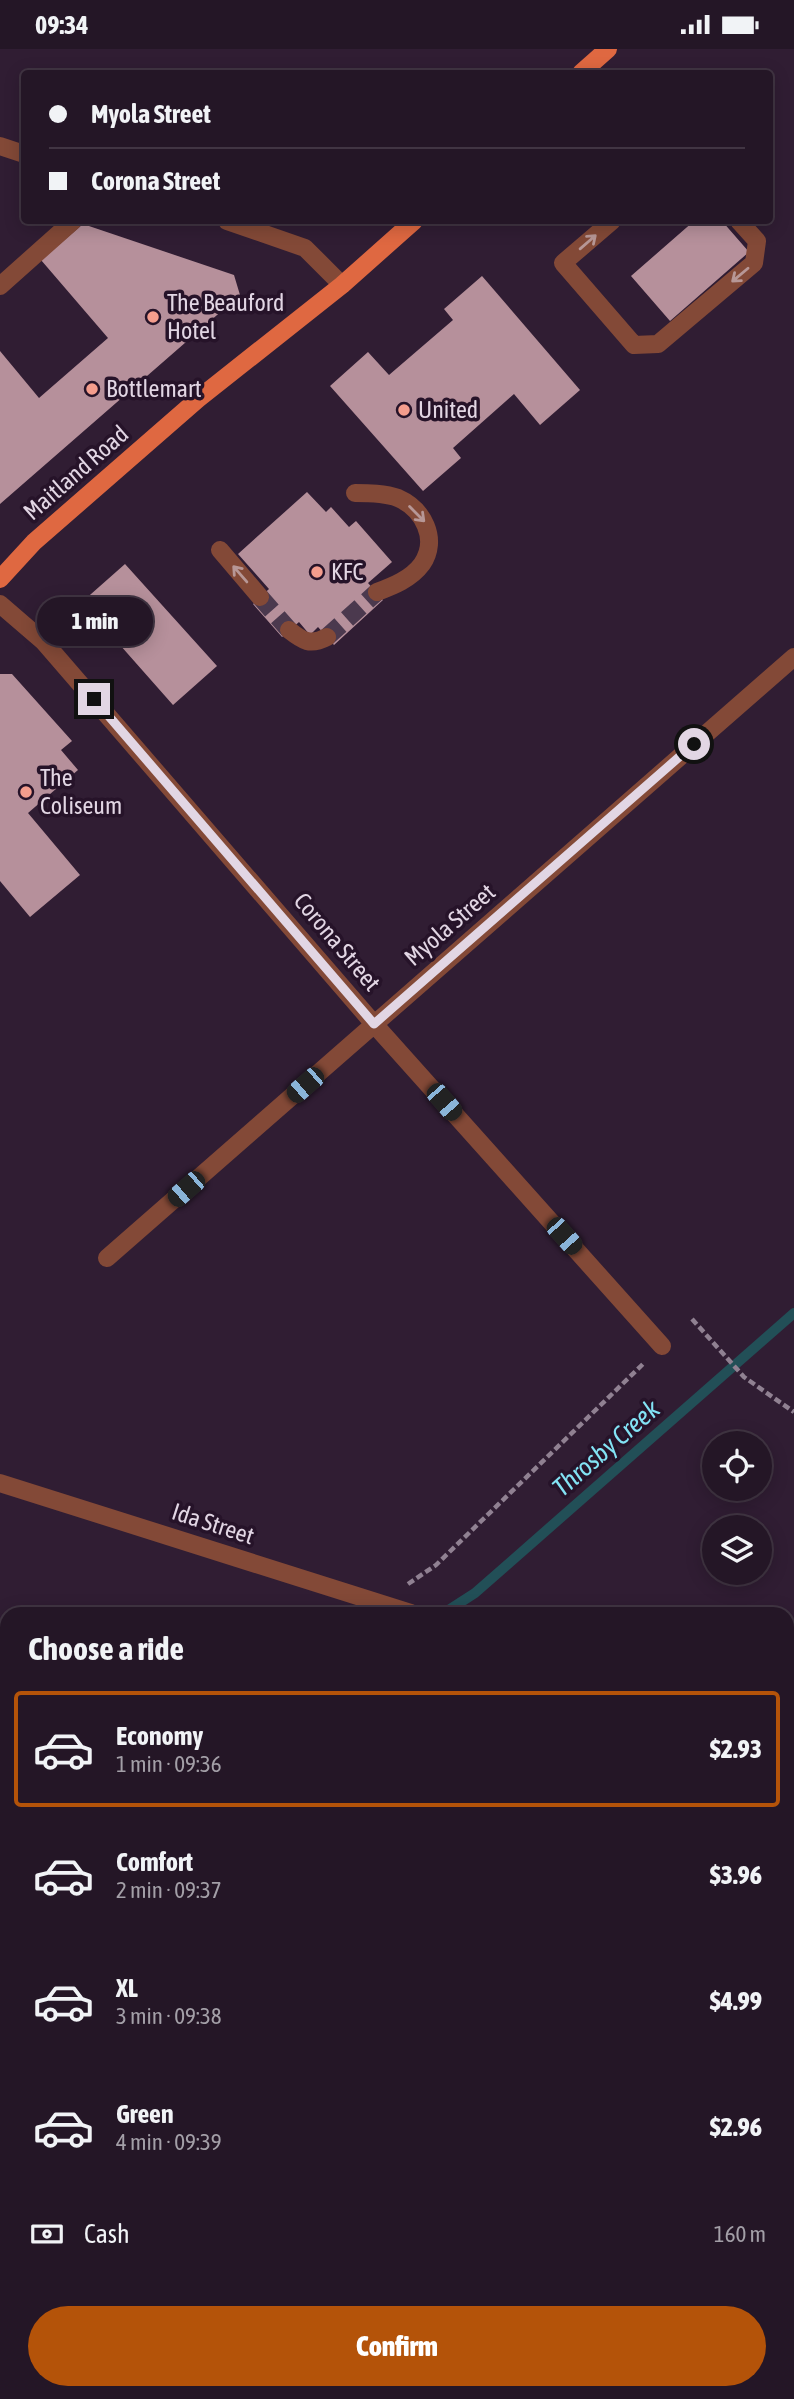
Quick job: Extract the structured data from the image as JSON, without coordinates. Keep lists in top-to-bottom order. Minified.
{"streets":{"main road":["Maitland Road"],"street":["Myola Street","Corona Street","Ida Street"]},"crossings":[["Myola Street","Corona Street"]],"water":["Throsby Creek"],"places":["The Beauford Hotel","Bottlemart","United","KFC","The Coliseum"],"page":{"status":"09:34","banner":["Myola Street","Corona Street"],"bubble":"1 min","heading":"Choose a ride","list":[{"name":"Economy","note":"1 min · 09:36","value":"$2.93"},{"name":"Comfort","note":"2 min · 09:37","value":"$3.96"},{"name":"XL","note":"3 min · 09:38","value":"$4.99"},{"name":"Green","note":"4 min · 09:39","value":"$2.96"}],"pay":["Cash","160 m"],"buttons":"Confirm"}}
